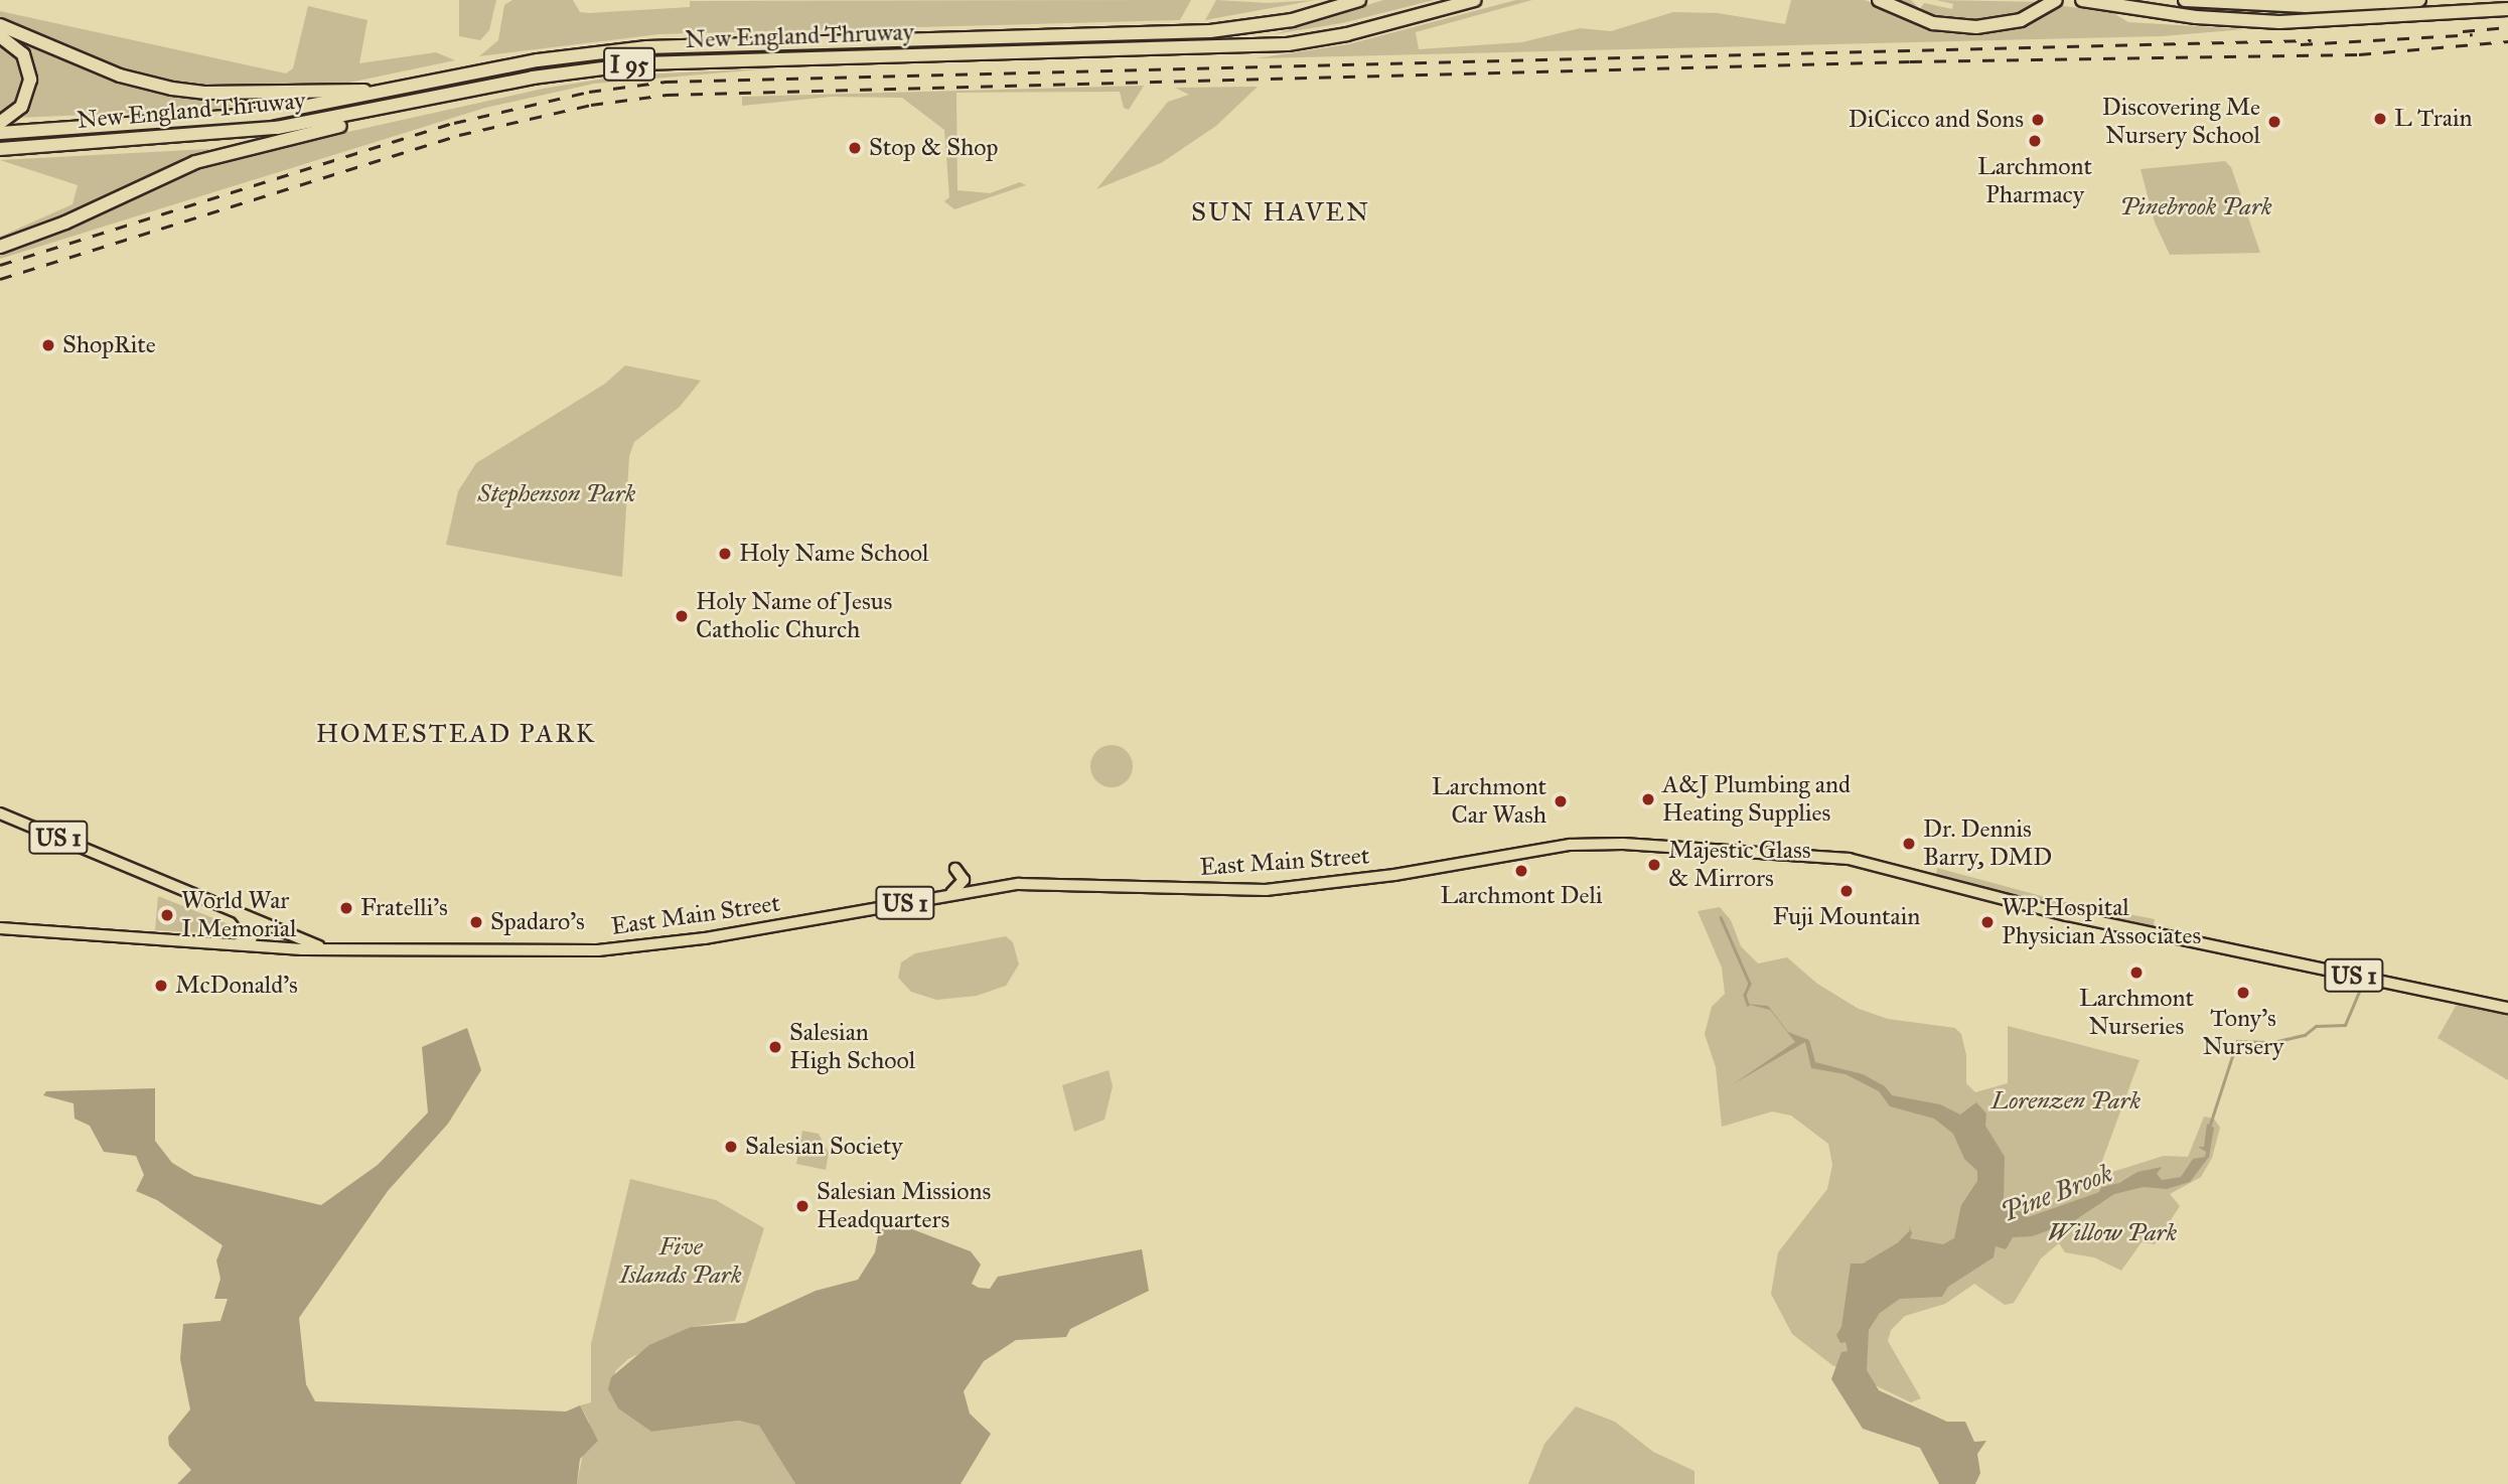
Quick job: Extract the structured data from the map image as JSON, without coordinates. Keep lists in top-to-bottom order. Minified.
{"streets":{"highway":["New England Thruway","I 95"],"main road":["US 1","East Main Street"]},"crossings":[["US 1","East Main Street"]],"districts":["SUN HAVEN","HOMESTEAD PARK"],"water":["Pine Brook"],"parks":["Pinebrook Park","Stephenson Park","Lorenzen Park","Willow Park","Five Islands Park"],"places":["L Train","DiCicco and Sons","Discovering Me Nursery School","Larchmont Pharmacy","Stop & Shop","ShopRite","Holy Name School","Holy Name of Jesus Catholic Church","A&J Plumbing and Heating Supplies","Larchmont Car Wash","Dr. Dennis Barry, DMD","Majestic Glass & Mirrors","Larchmont Deli","Fuji Mountain","Fratelli's","World War I Memorial","Spadaro's","WP Hospital Physician Associates","Larchmont Nurseries","McDonald's","Tony's Nursery","Salesian High School","Salesian Society","Salesian Missions Headquarters"]}
